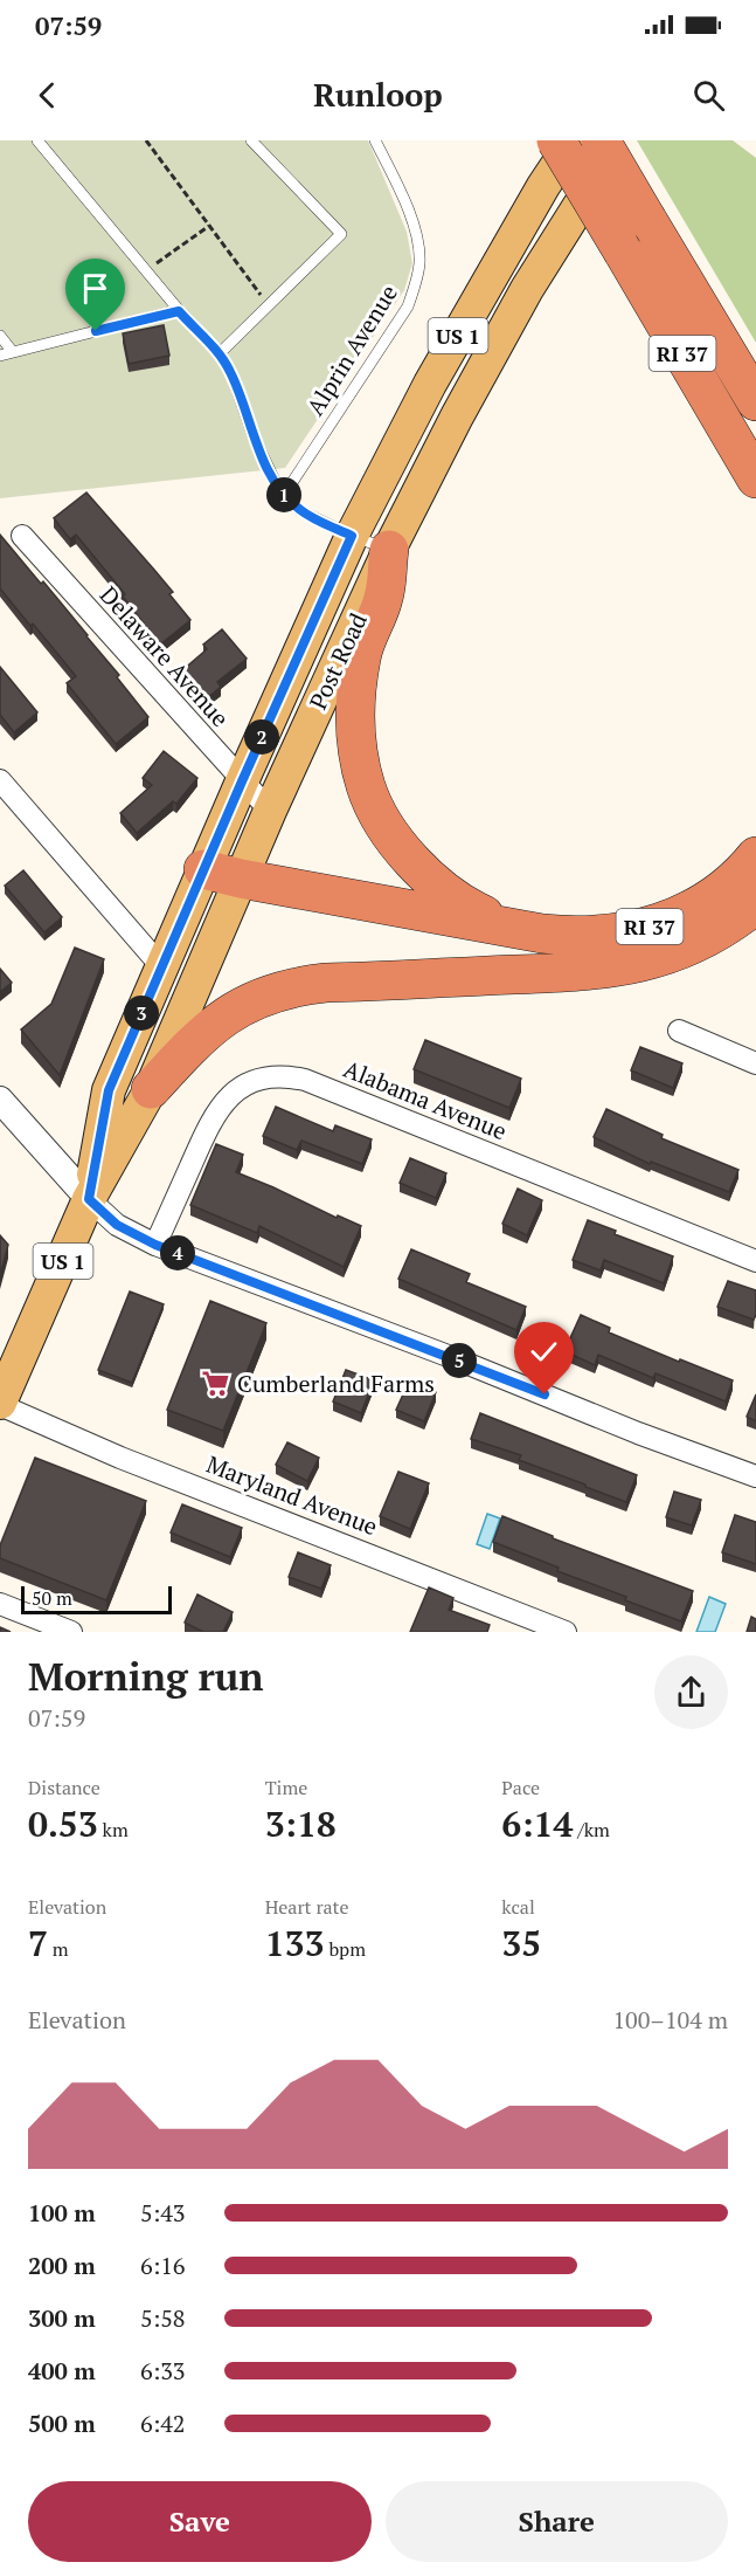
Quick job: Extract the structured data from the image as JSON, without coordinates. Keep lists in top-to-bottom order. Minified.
{"streets":{"highway":["RI 37"],"main road":["US 1","Post Road"],"street":["Delaware Avenue","Alabama Avenue","Maryland Avenue"],"lane":["Alprin Avenue"]},"crossings":[["Delaware Avenue","Post Road"],["Post Road","Maryland Avenue"]],"places":{"supermarket":["Cumberland Farms"]},"scale_bar":"50 m","page":{"status":"07:59","header":"Runloop","pins":["1","2","3","4","5"],"scale":"50 m","heading":["Morning run","07:59"],"stats":[["Distance","0.53 km"],["Time","3:18"],["Pace","6:14 /km"],["Elevation","7 m"],["Heart rate","133 bpm"],["kcal","35"]],"chart":["Elevation","100–104 m"],"list":[{"name":"100 m","note":"5:43"},{"name":"200 m","note":"6:16"},{"name":"300 m","note":"5:58"},{"name":"400 m","note":"6:33"},{"name":"500 m","note":"6:42"}],"buttons":["Save","Share"]}}
